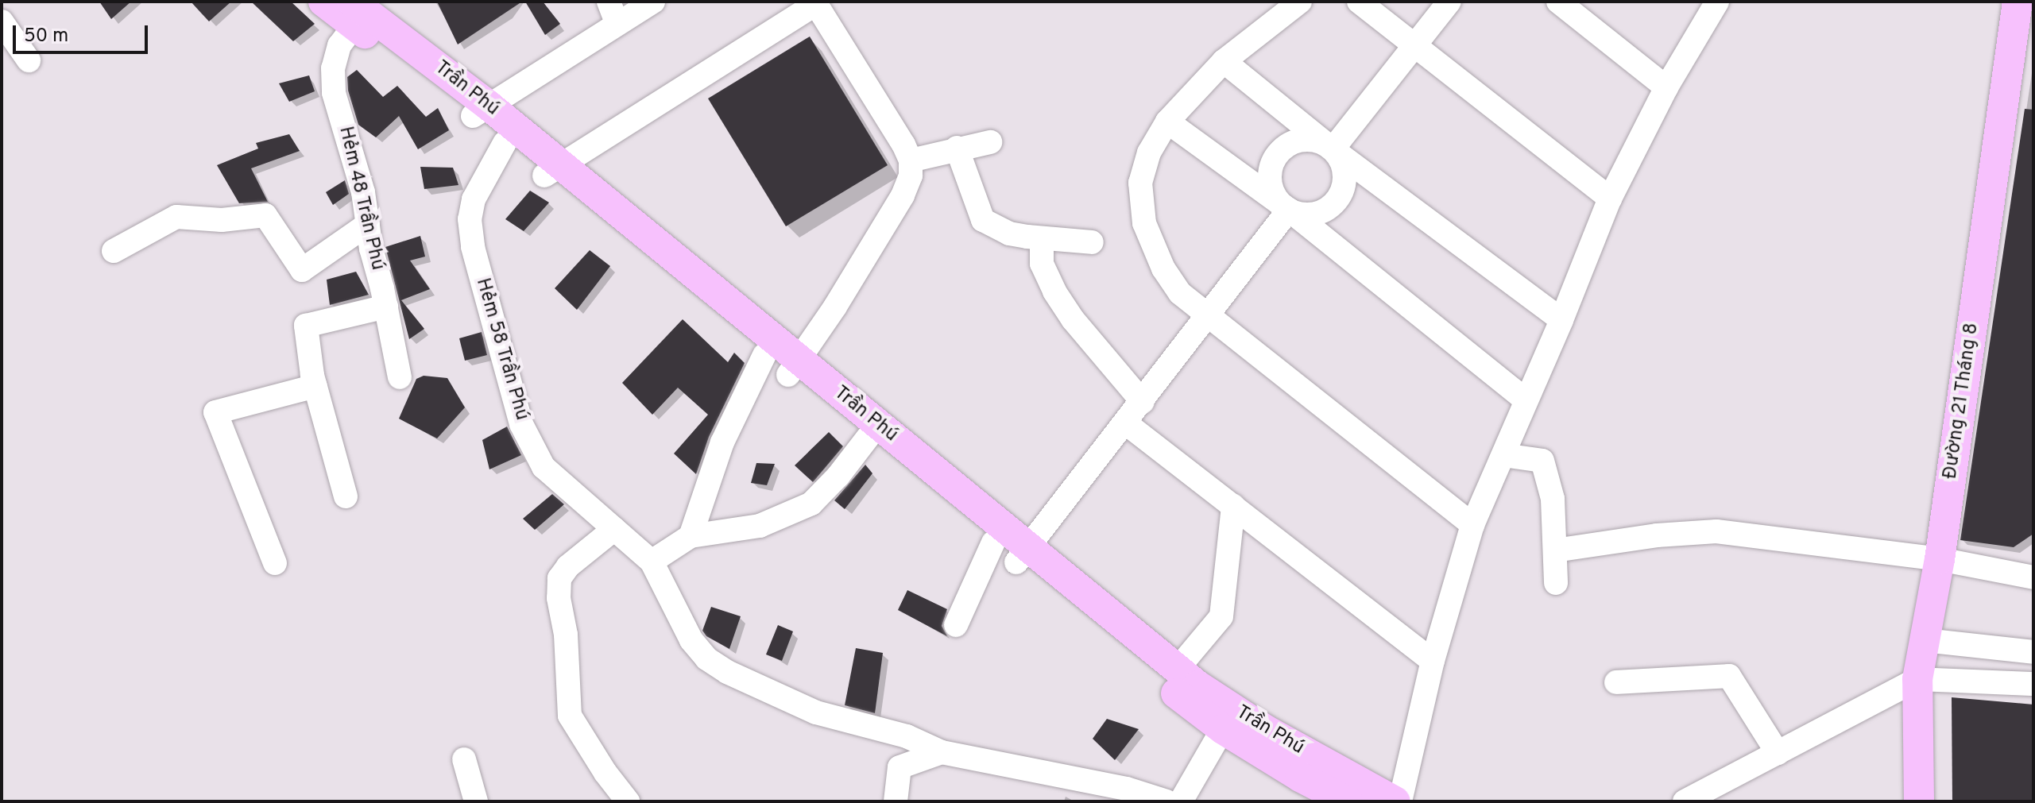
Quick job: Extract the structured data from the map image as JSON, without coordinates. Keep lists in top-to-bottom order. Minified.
{"streets":{"main road":["Trần Phú","Đường 21 Tháng 8"],"street":["Hẻm 48 Trần Phú","Hẻm 58 Trần Phú"]},"crossings":[["Trần Phú","Hẻm 48 Trần Phú"],["Trần Phú","Hẻm 58 Trần Phú"]],"scale_bar":"50 m"}
